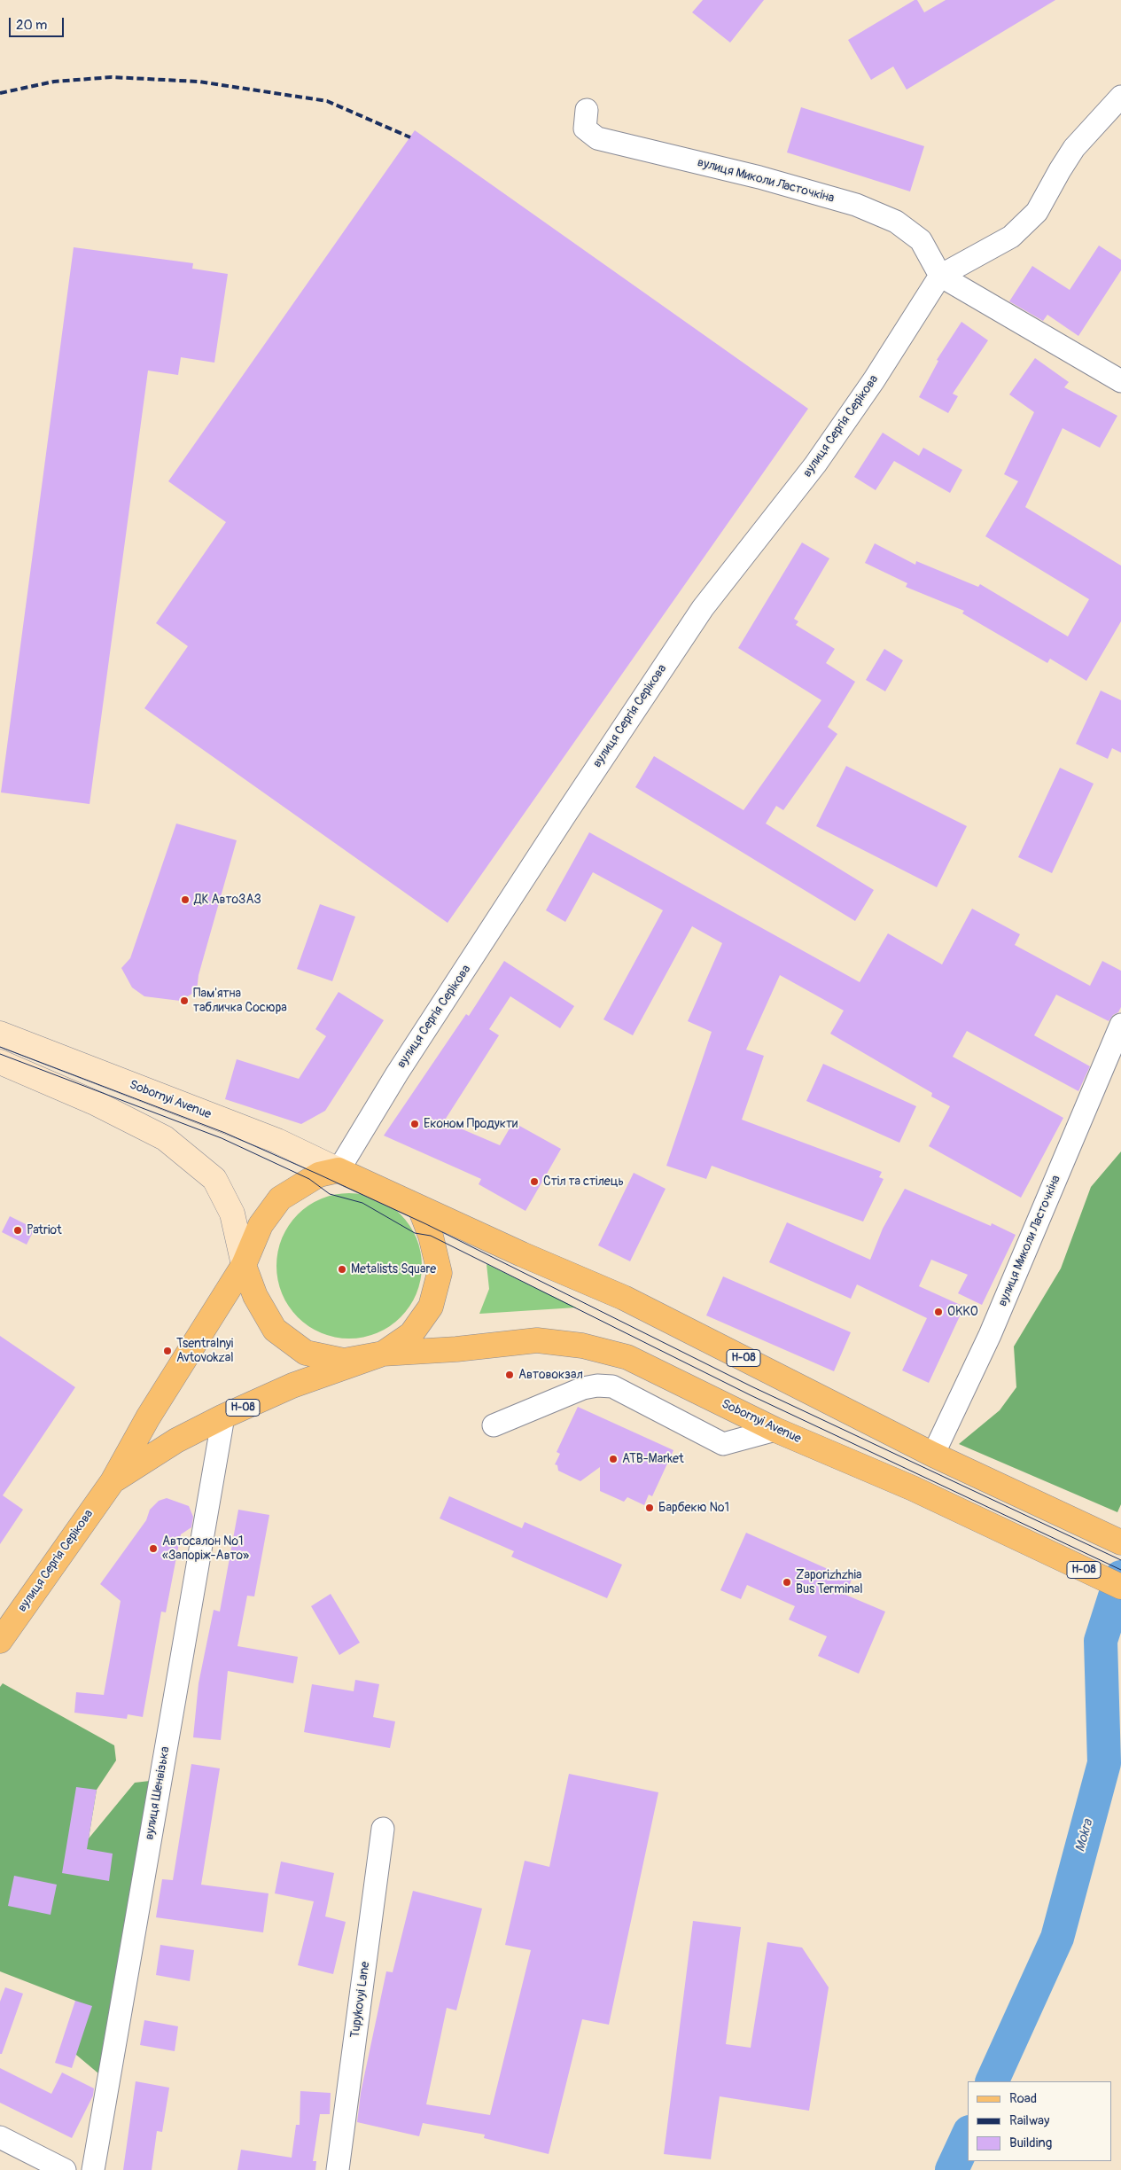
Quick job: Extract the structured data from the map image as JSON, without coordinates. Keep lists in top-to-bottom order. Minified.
{"streets":{"main road":["вулиця Сергія Серікова","Sobornyi Avenue","Н-08"],"street":["вулиця Миколи Ласточкіна","вулиця Шенвізька","Tupykovyi Lane"]},"crossings":[["вулиця Миколи Ласточкіна","вулиця Сергія Серікова"],["вулиця Миколи Ласточкіна","Н-08"],["вулиця Сергія Серікова","Sobornyi Avenue"],["вулиця Сергія Серікова","Н-08"],["вулиця Сергія Серікова","вулиця Шенвізька"],["Sobornyi Avenue","Н-08"]],"water":["Mokra"],"places":["ДК АвтоЗАЗ","Пам'ятна табличка Сосюра","Економ Продукти","Стіл та стілець","Patriot","Metalists Square","OKKO","Tsentralnyi Avtovokzal","Автовокзал","ATB-Market","Барбекю №1","Автосалон №1 «Запоріж-Авто»","Zaporizhzhia Bus Terminal"],"legend":["Road","Railway","Building"],"scale_bar":"20 m"}
